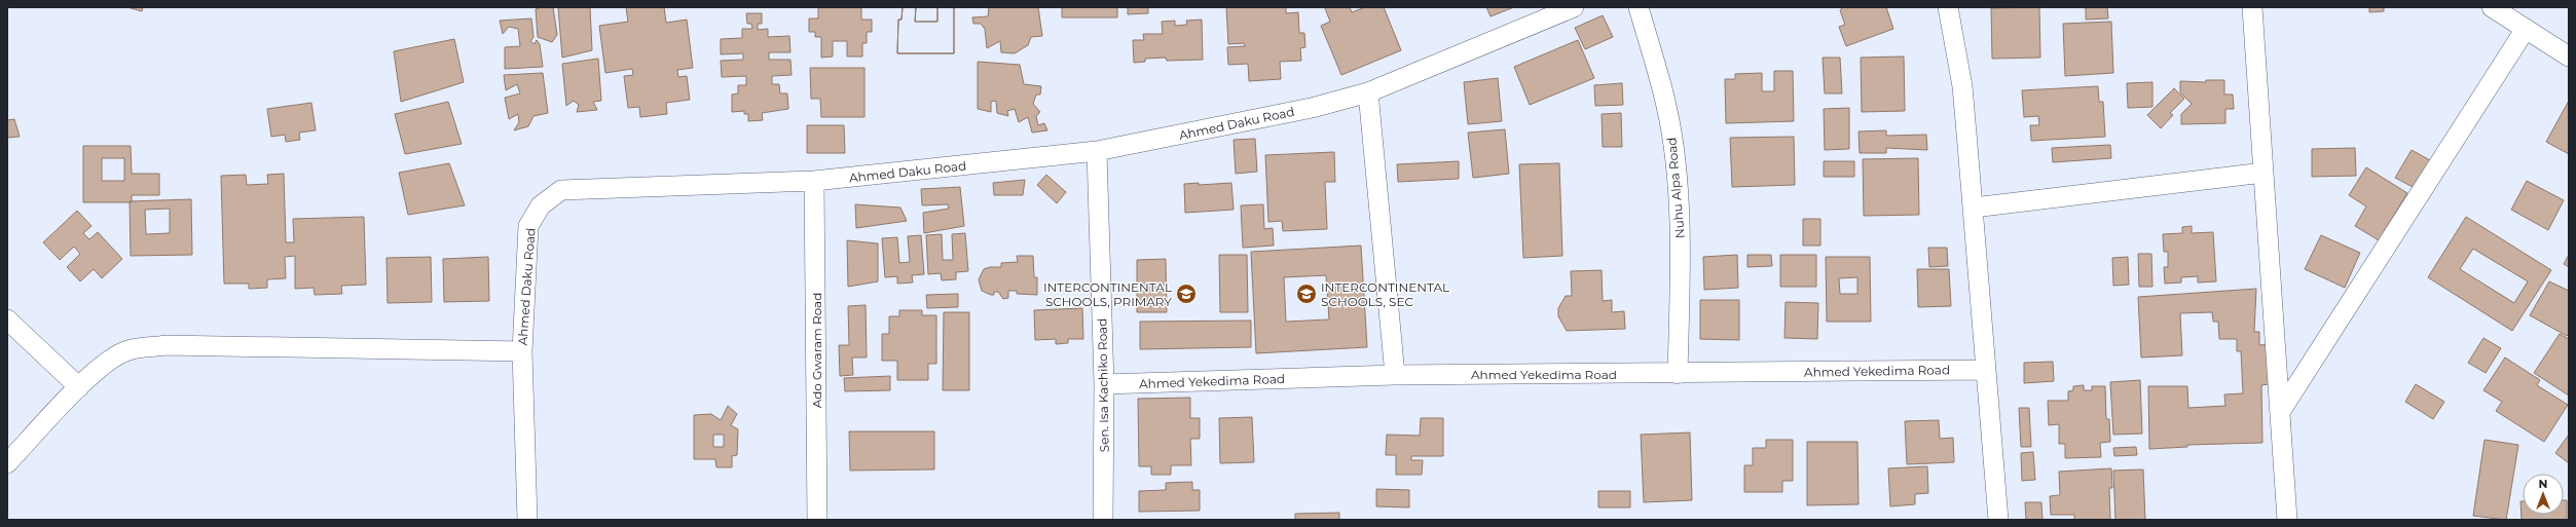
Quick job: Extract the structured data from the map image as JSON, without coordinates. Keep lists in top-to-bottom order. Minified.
{"streets":{"street":["Ahmed Daku Road","Nuhu Alpa Road","Ado Gwaram Road","Ahmed Yekedima Road","Sen. Isa Kachiko Road"]},"crossings":[["Ahmed Daku Road","Ado Gwaram Road"],["Ahmed Daku Road","Sen. Isa Kachiko Road"],["Nuhu Alpa Road","Ahmed Yekedima Road"],["Ahmed Yekedima Road","Sen. Isa Kachiko Road"]],"places":{"school or university":["INTERCONTINENTAL SCHOOLS, PRIMARY","INTERCONTINENTAL SCHOOLS, SEC"]},"north":"top"}
